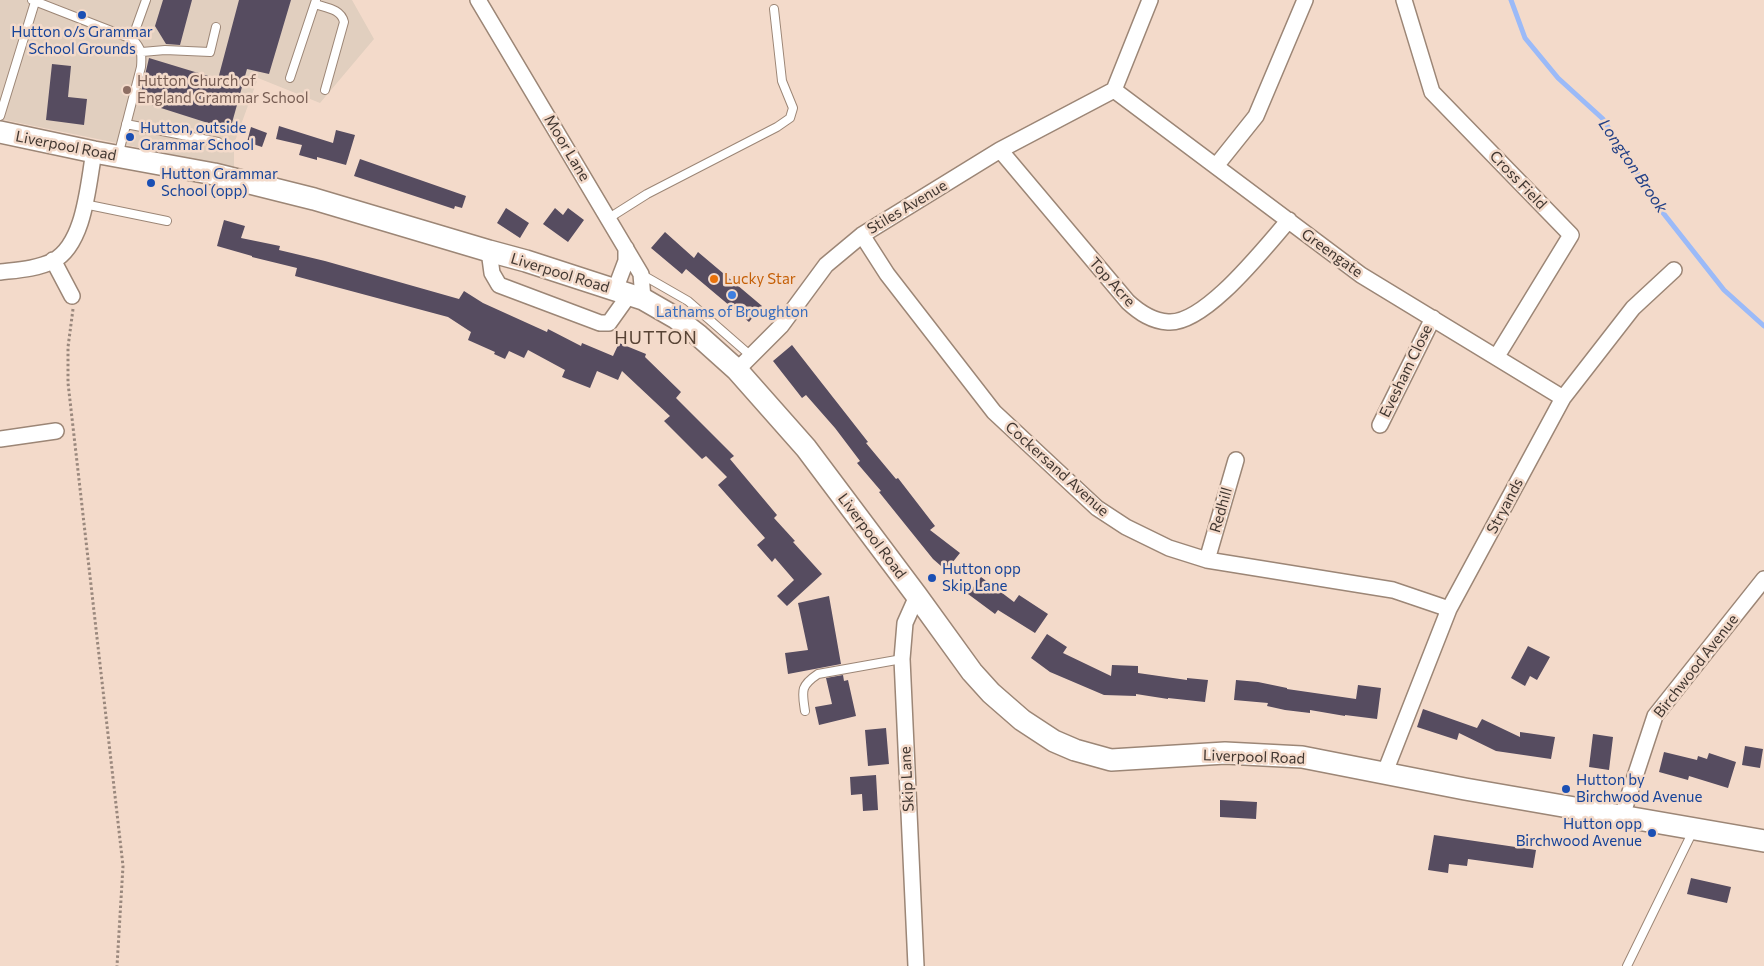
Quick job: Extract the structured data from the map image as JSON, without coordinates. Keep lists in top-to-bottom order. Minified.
{"streets":{"street":["Liverpool Road","Moor Lane","Cross Field","Stiles Avenue","Greengate","Top Acre","Evesham Close","Cockersand Avenue","Stryands","Redhill","Birchwood Avenue","Skip Lane"]},"crossings":[["Liverpool Road","Moor Lane"],["Liverpool Road","Stiles Avenue"],["Liverpool Road","Stryands"],["Liverpool Road","Birchwood Avenue"],["Liverpool Road","Skip Lane"],["Cross Field","Greengate"],["Stiles Avenue","Greengate"],["Stiles Avenue","Top Acre"],["Stiles Avenue","Cockersand Avenue"],["Greengate","Top Acre"],["Greengate","Evesham Close"],["Greengate","Stryands"],["Cockersand Avenue","Stryands"],["Cockersand Avenue","Redhill"]],"districts":["HUTTON"],"water":["Longton Brook"],"places":["Hutton o/s Grammar School Grounds","Hutton Church of England Grammar School","Hutton, outside Grammar School","Hutton Grammar School (opp)","Lucky Star","Lathams of Broughton","Hutton opp Skip Lane","Hutton by Birchwood Avenue","Hutton opp Birchwood Avenue"]}
